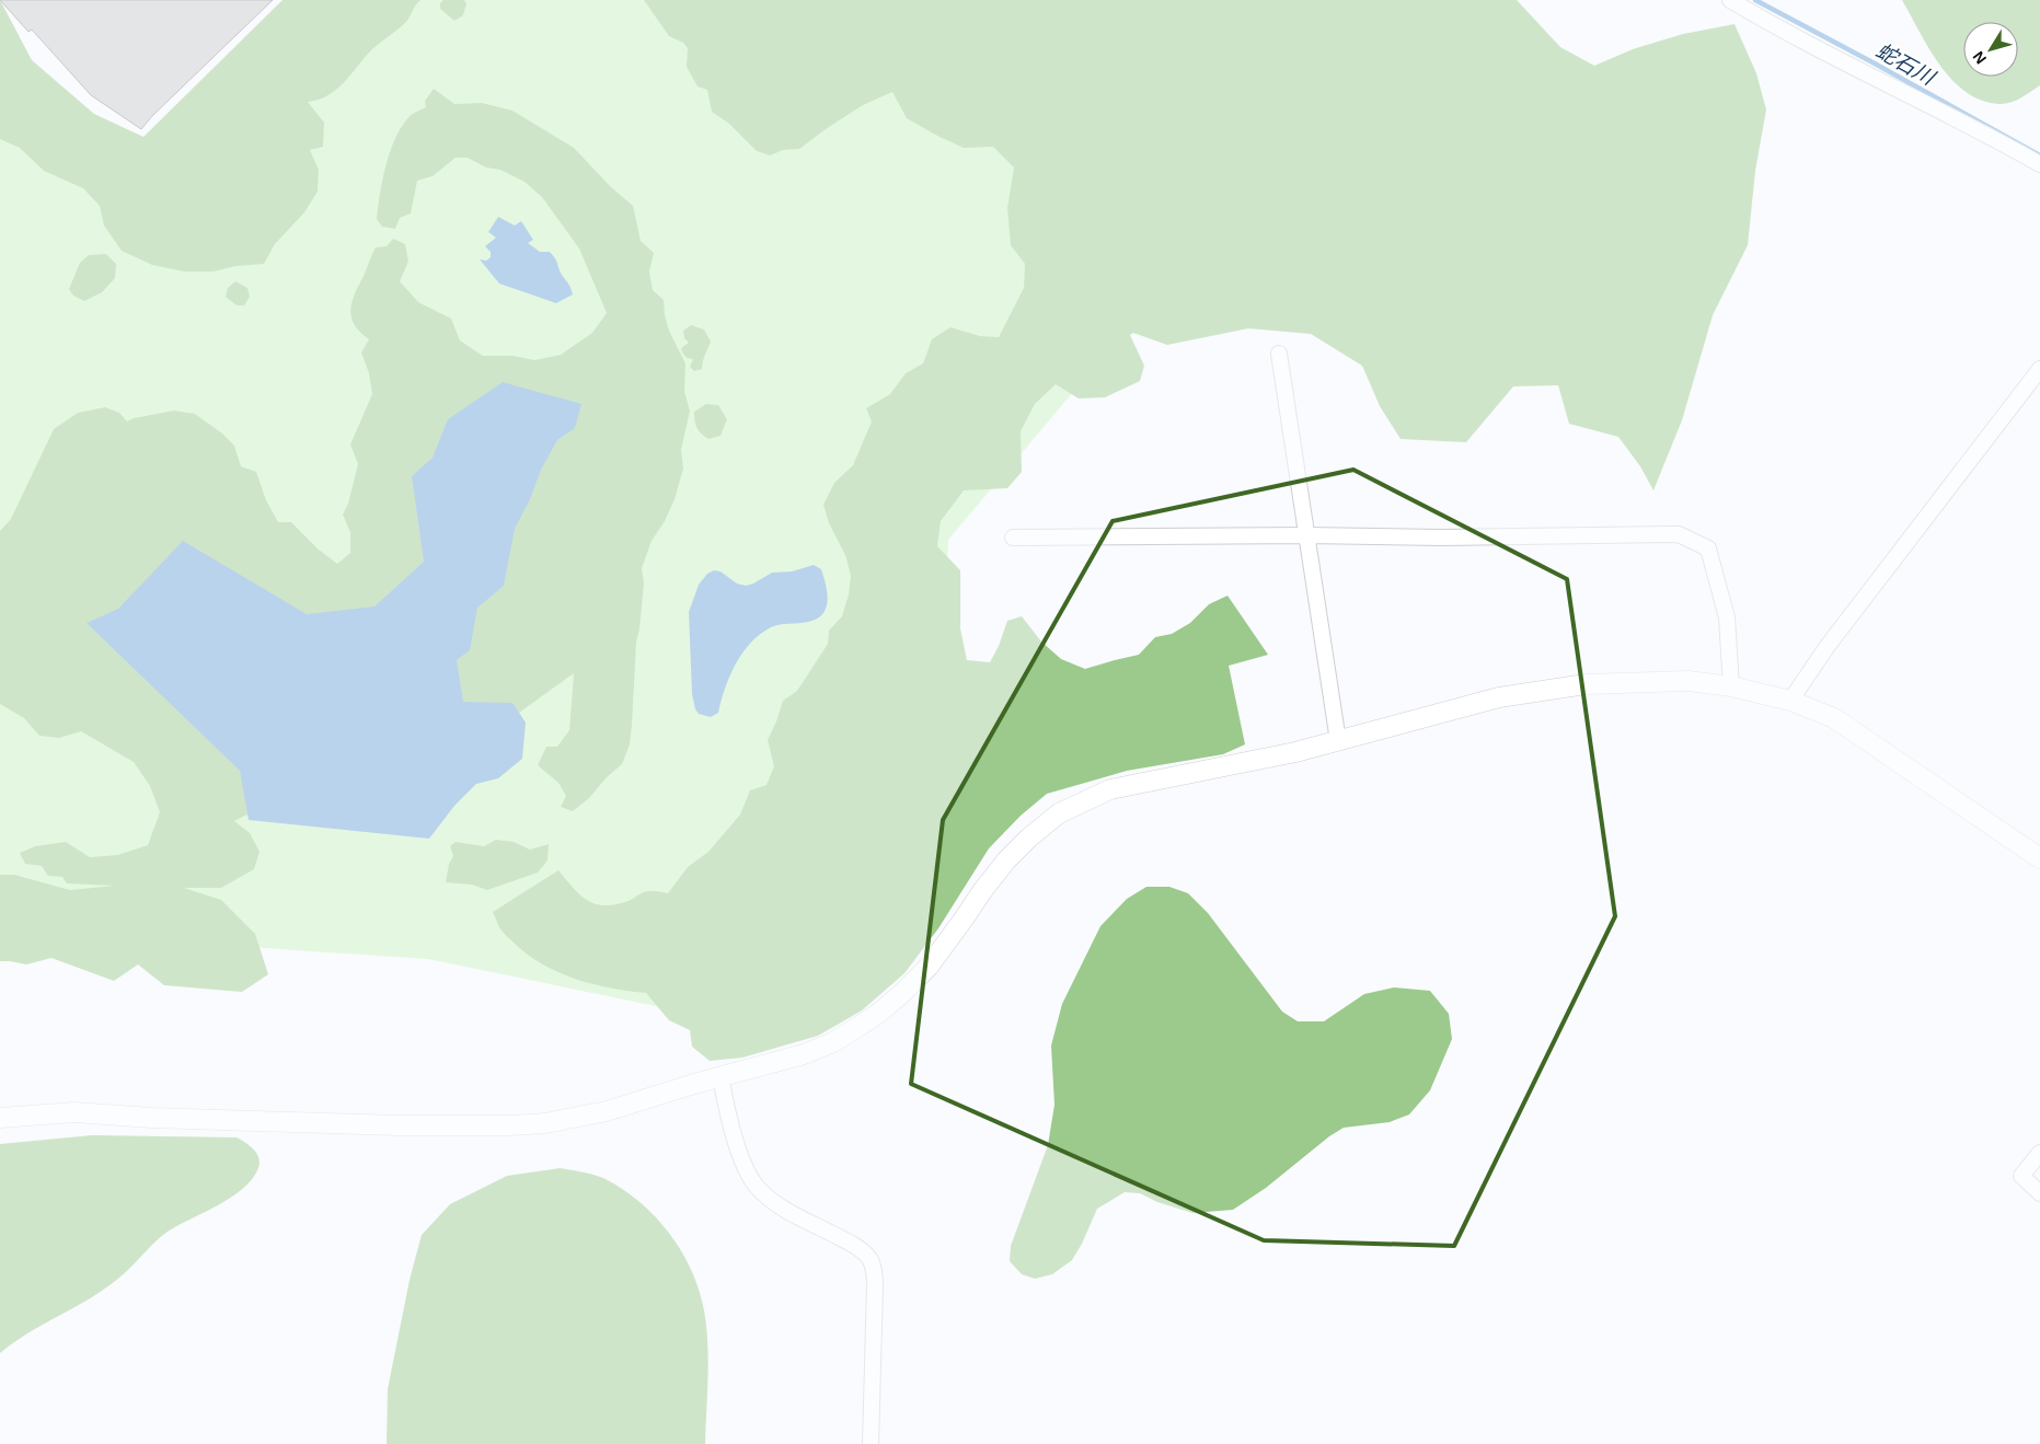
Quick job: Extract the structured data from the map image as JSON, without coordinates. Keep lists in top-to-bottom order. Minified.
{"water":["蛇石川"],"north":"bottom left"}
